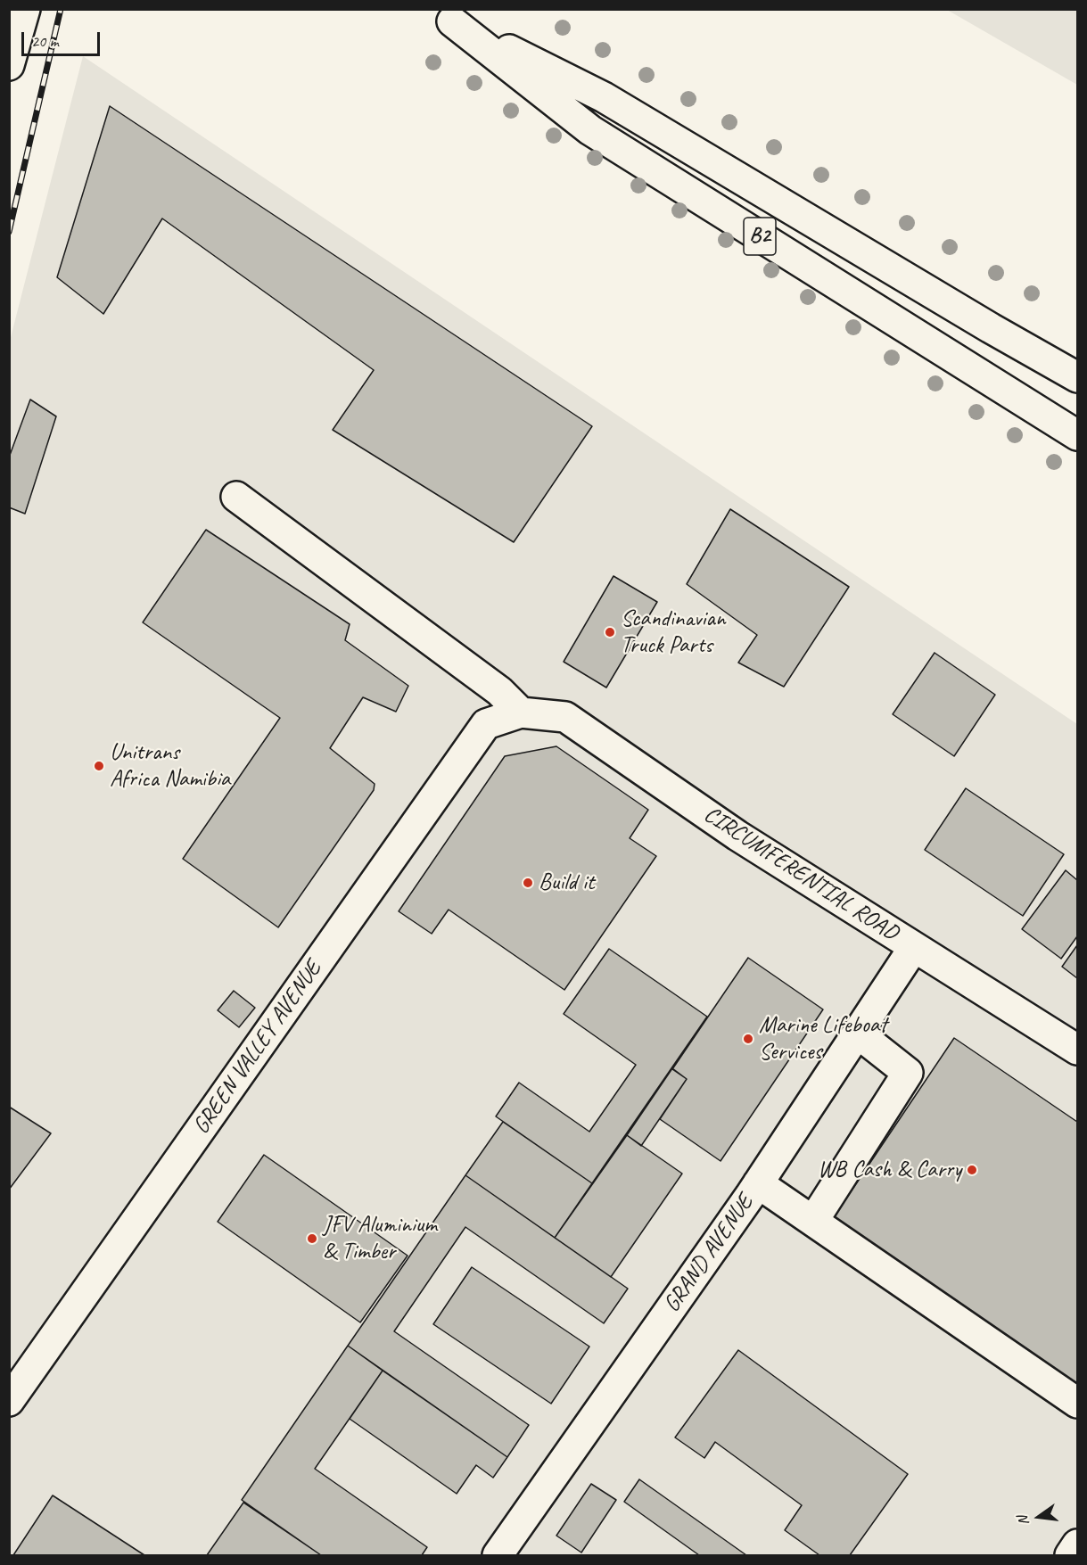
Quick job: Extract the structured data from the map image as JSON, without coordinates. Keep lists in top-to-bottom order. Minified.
{"streets":{"main road":["B2","CIRCUMFERENTIAL ROAD","GREEN VALLEY AVENUE","GRAND AVENUE"]},"crossings":[["CIRCUMFERENTIAL ROAD","GREEN VALLEY AVENUE"],["CIRCUMFERENTIAL ROAD","GRAND AVENUE"]],"places":["Scandinavian Truck Parts","Unitrans Africa Namibia","Build it","Marine Lifeboat Services","WB Cash & Carry","JFV Aluminium & Timber"],"scale_bar":"20 m","north":"left"}
